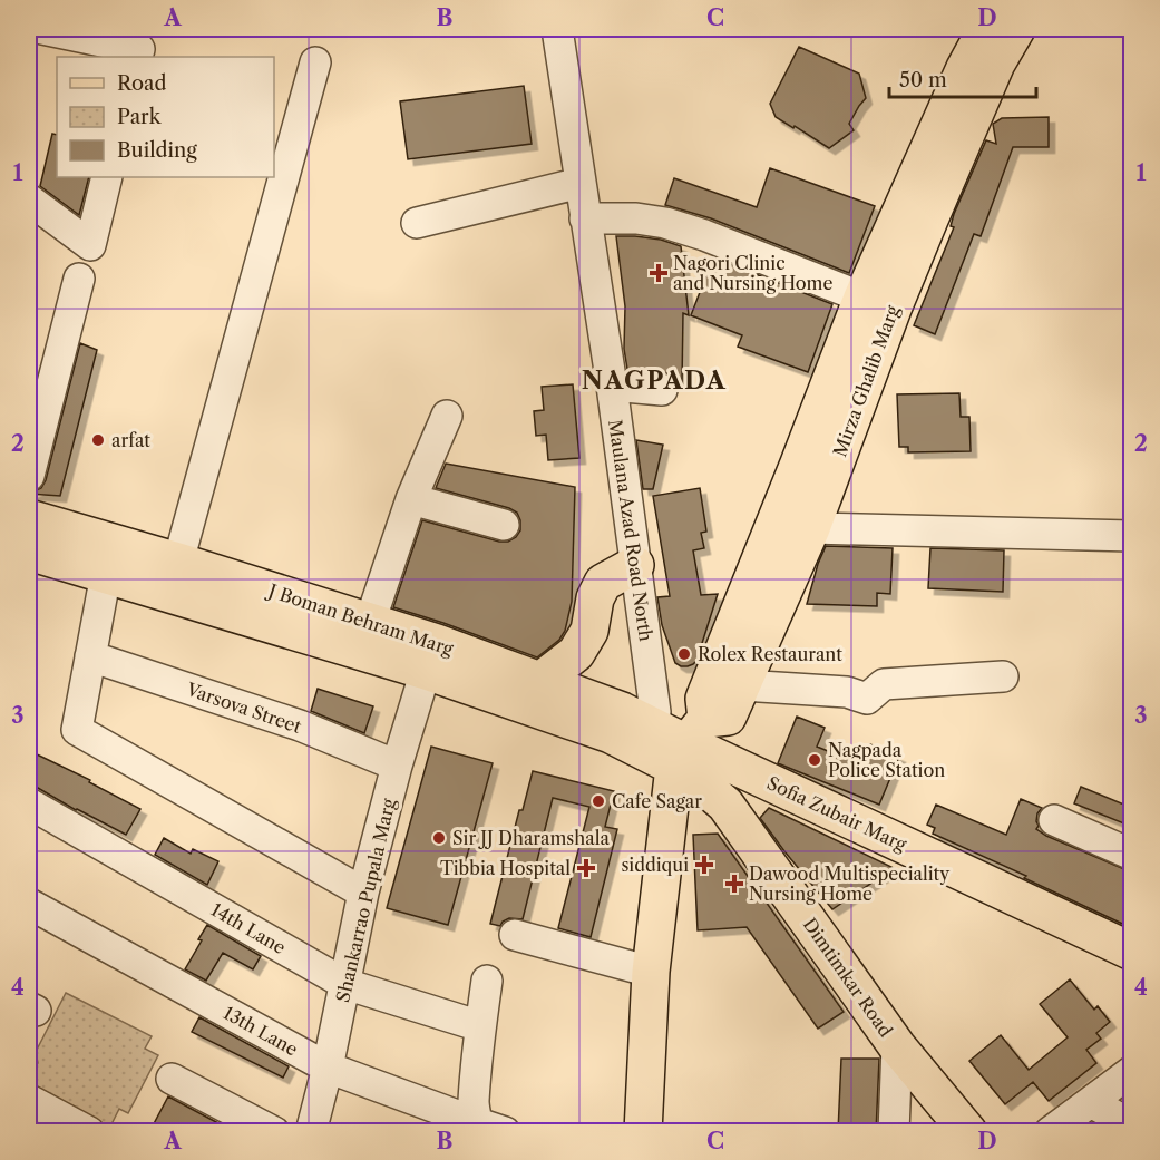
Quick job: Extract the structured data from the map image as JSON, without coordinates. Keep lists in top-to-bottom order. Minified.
{"streets":{"main road":["Mirza Ghalib Marg","J Boman Behram Marg","Sofia Zubair Marg","Dimtimkar Road"],"street":["Maulana Azad Road North","Varsova Street","Shankarrao Pupala Marg","14th Lane","13th Lane"]},"crossings":[["Mirza Ghalib Marg","Maulana Azad Road North"],["Mirza Ghalib Marg","J Boman Behram Marg"],["Mirza Ghalib Marg","Sofia Zubair Marg"],["Mirza Ghalib Marg","Dimtimkar Road"],["Maulana Azad Road North","J Boman Behram Marg"],["Maulana Azad Road North","Sofia Zubair Marg"],["Maulana Azad Road North","Dimtimkar Road"],["J Boman Behram Marg","Sofia Zubair Marg"],["J Boman Behram Marg","Shankarrao Pupala Marg"],["J Boman Behram Marg","Dimtimkar Road"],["Varsova Street","Shankarrao Pupala Marg"],["Sofia Zubair Marg","Dimtimkar Road"],["Shankarrao Pupala Marg","14th Lane"],["Shankarrao Pupala Marg","13th Lane"]],"districts":["NAGPADA"],"places":{"health":["Nagori Clinic and Nursing Home","siddiqui","Tibbia Hospital","Dawood Multispeciality Nursing Home"],"other":["arfat","Rolex Restaurant","Nagpada Police Station","Cafe Sagar","Sir JJ Dharamshala"]},"legend":["Road","Park","Building"],"scale_bar":"50 m","grid":{"columns":["A","B","C","D"],"rows":["1","2","3","4"]}}
